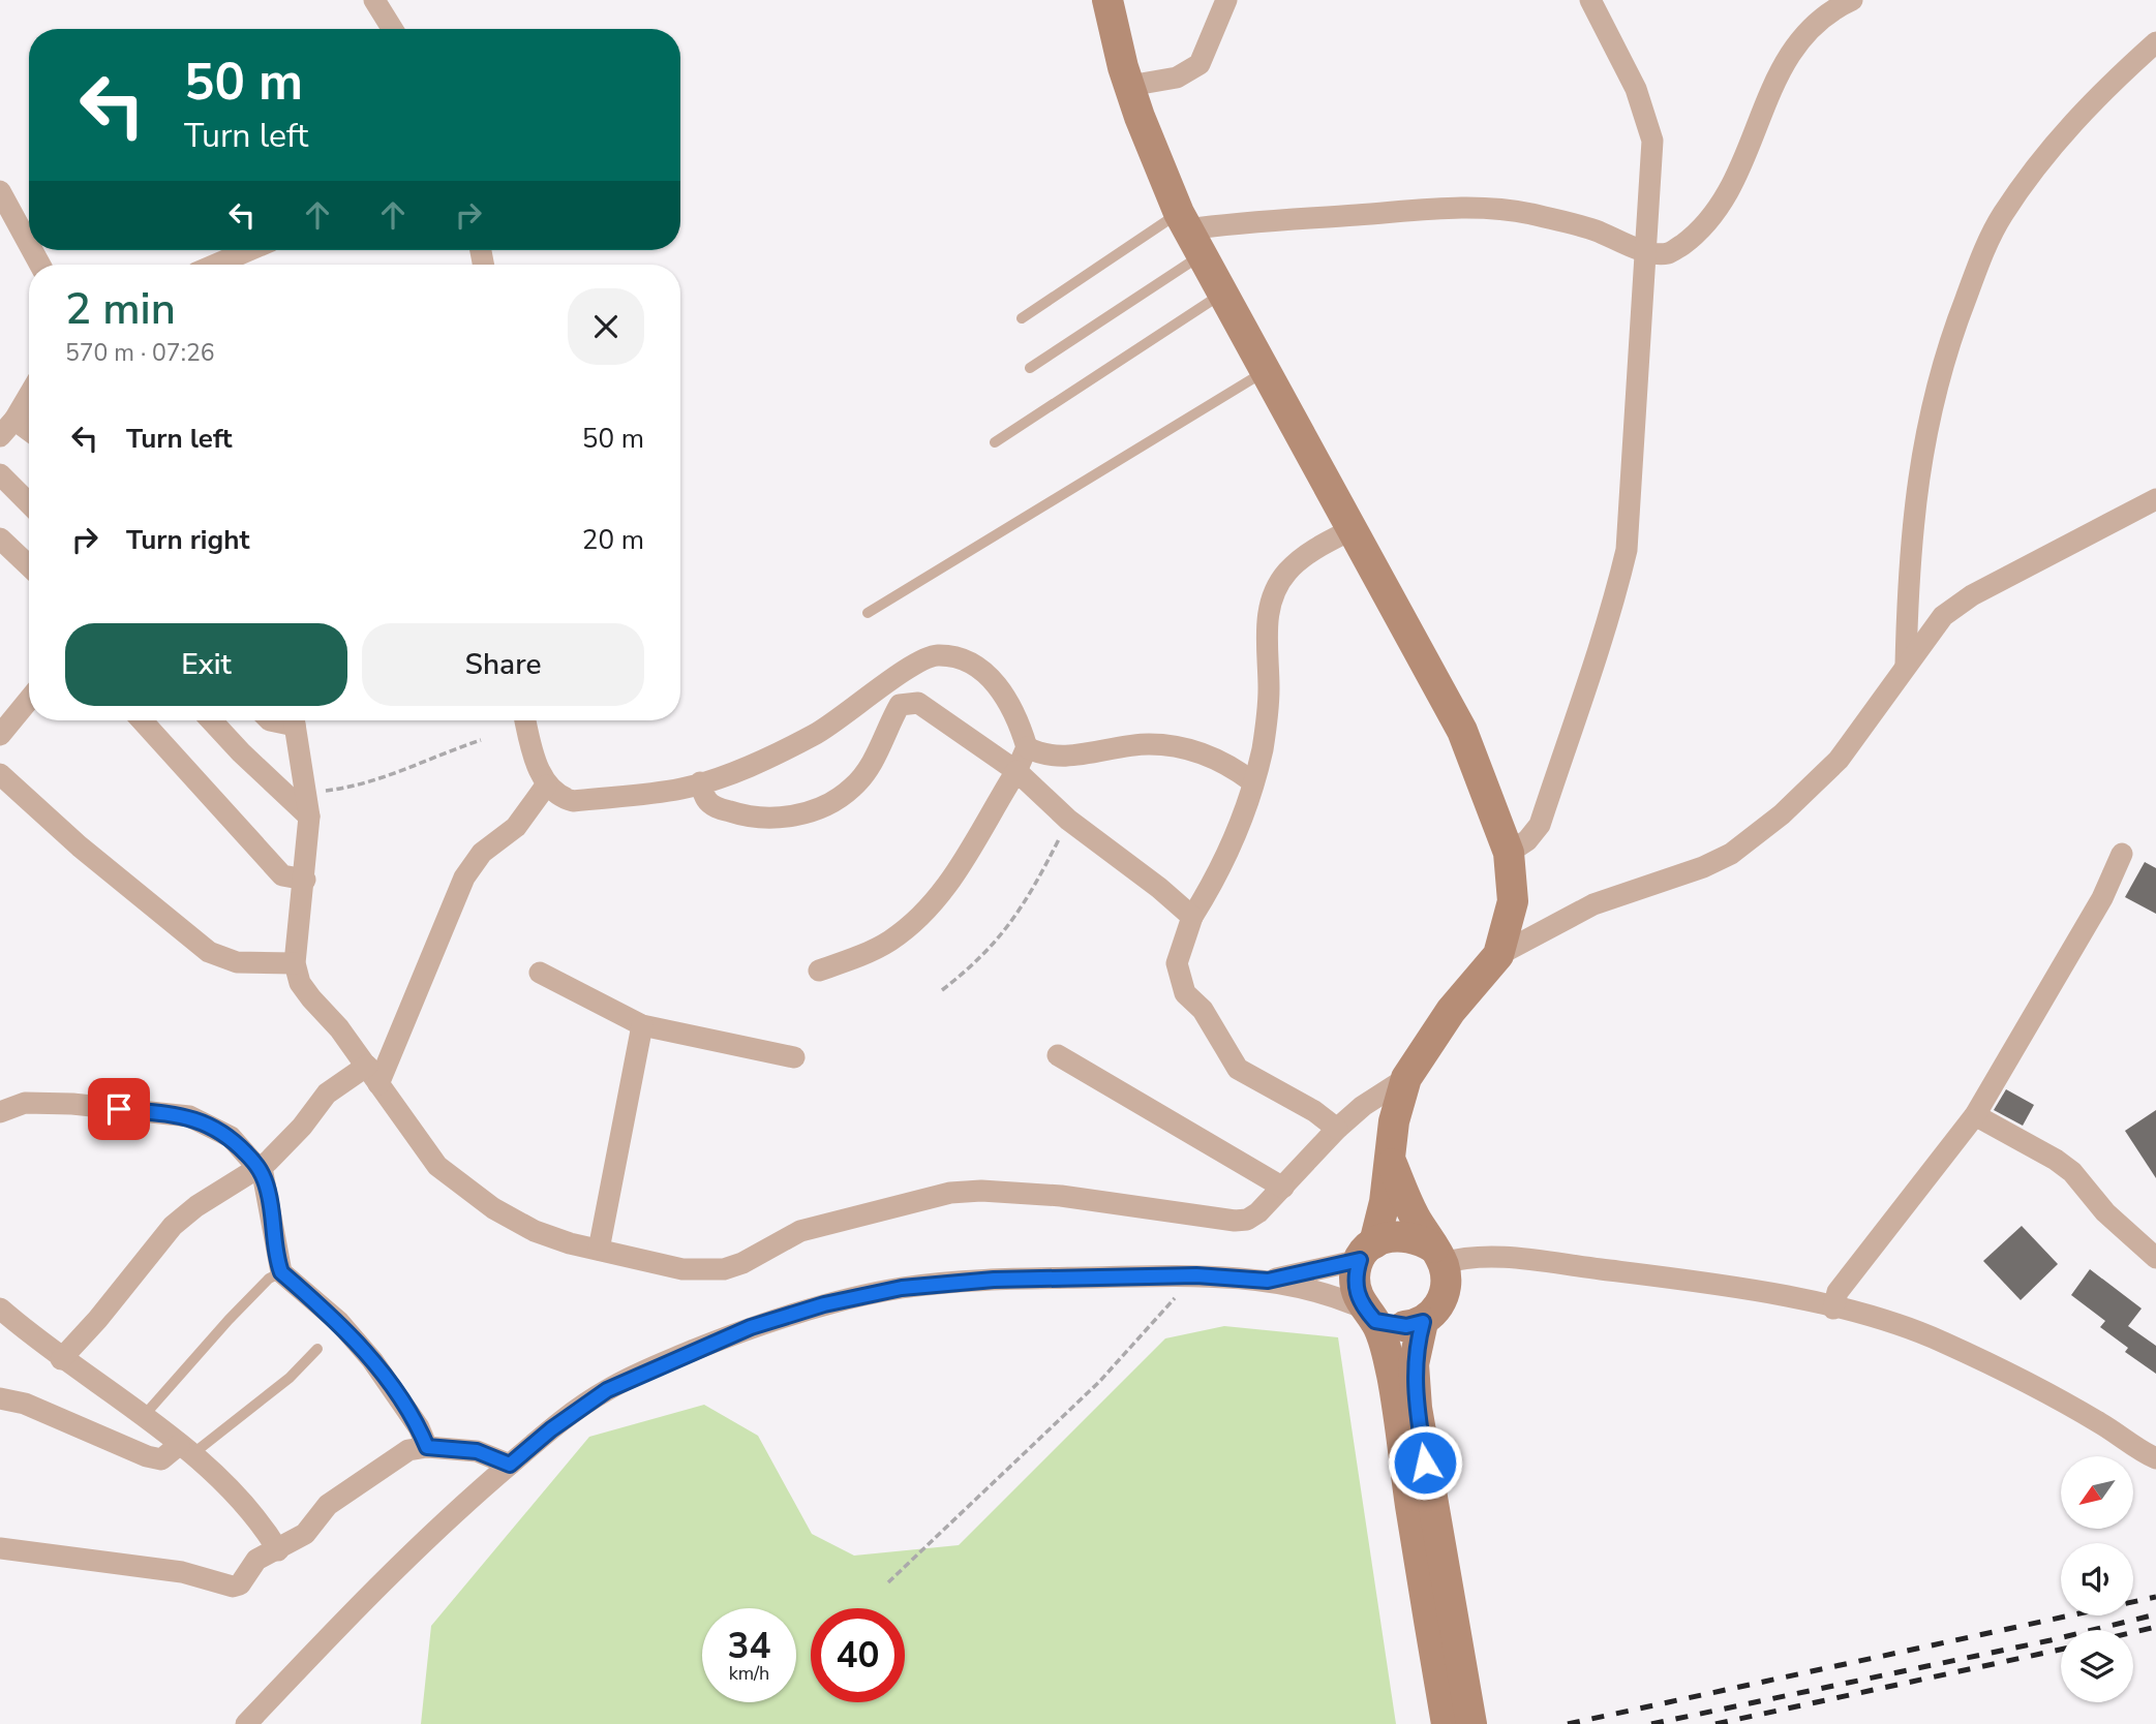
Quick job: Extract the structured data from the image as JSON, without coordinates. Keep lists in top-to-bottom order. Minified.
{"north":"bottom left","page":{"turn":["50 m","Turn left"],"heading":["2 min","570 m · 07:26"],"list":[{"name":"Turn left","value":"50 m"},{"name":"Turn right","value":"20 m"}],"buttons":["Exit","Share"],"speed":"34 km/h","limit":"40"}}
